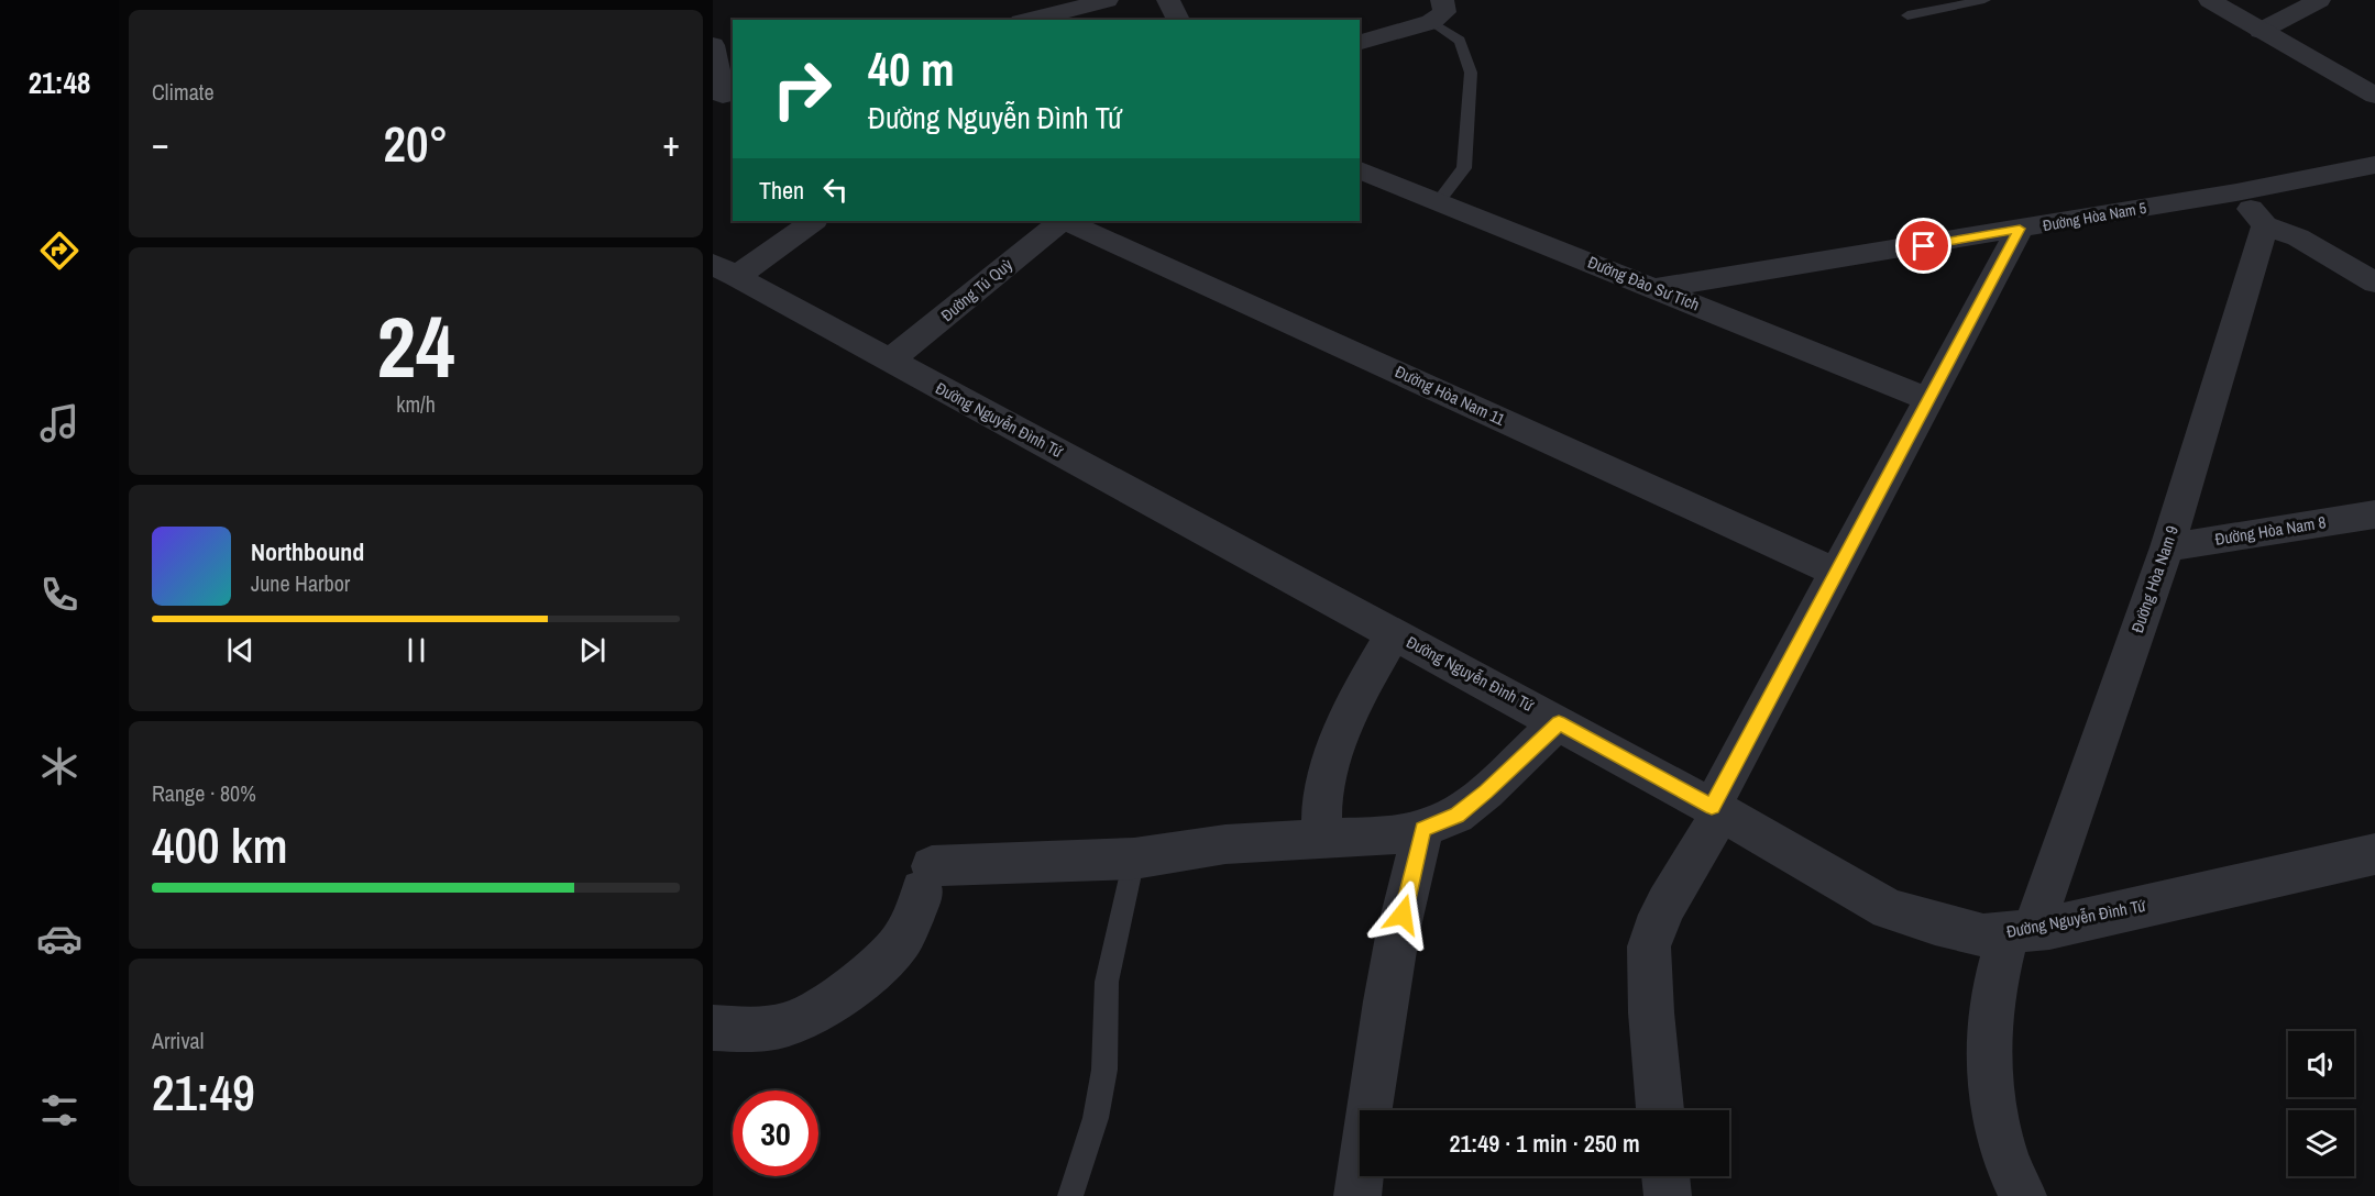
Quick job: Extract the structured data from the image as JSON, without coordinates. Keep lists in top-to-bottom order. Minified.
{"streets":{"street":["Đường Hòa Nam 5","Đường Đào Sư Tích","Đường Tú Quỳ","Đường Hòa Nam 11","Đường Nguyễn Đình Tứ","Đường Hòa Nam 8","Đường Hòa Nam 9"]},"crossings":[["Đường Hòa Nam 5","Đường Đào Sư Tích"],["Đường Tú Quỳ","Đường Nguyễn Đình Tứ"],["Đường Nguyễn Đình Tứ","Đường Hòa Nam 9"],["Đường Hòa Nam 8","Đường Hòa Nam 9"]],"page":{"tabs":"21:48","tile":["Climate",["24","km/h"],["Range · 80%","400 km"],["Arrival","21:49"]],"turn":["40 m","Đường Nguyễn Đình Tứ"],"heat":["−","20°","+"],"then":"Then","song":["Northbound","June Harbor"],"limit":"30","trip":"21:49 · 1 min · 250 m"}}
